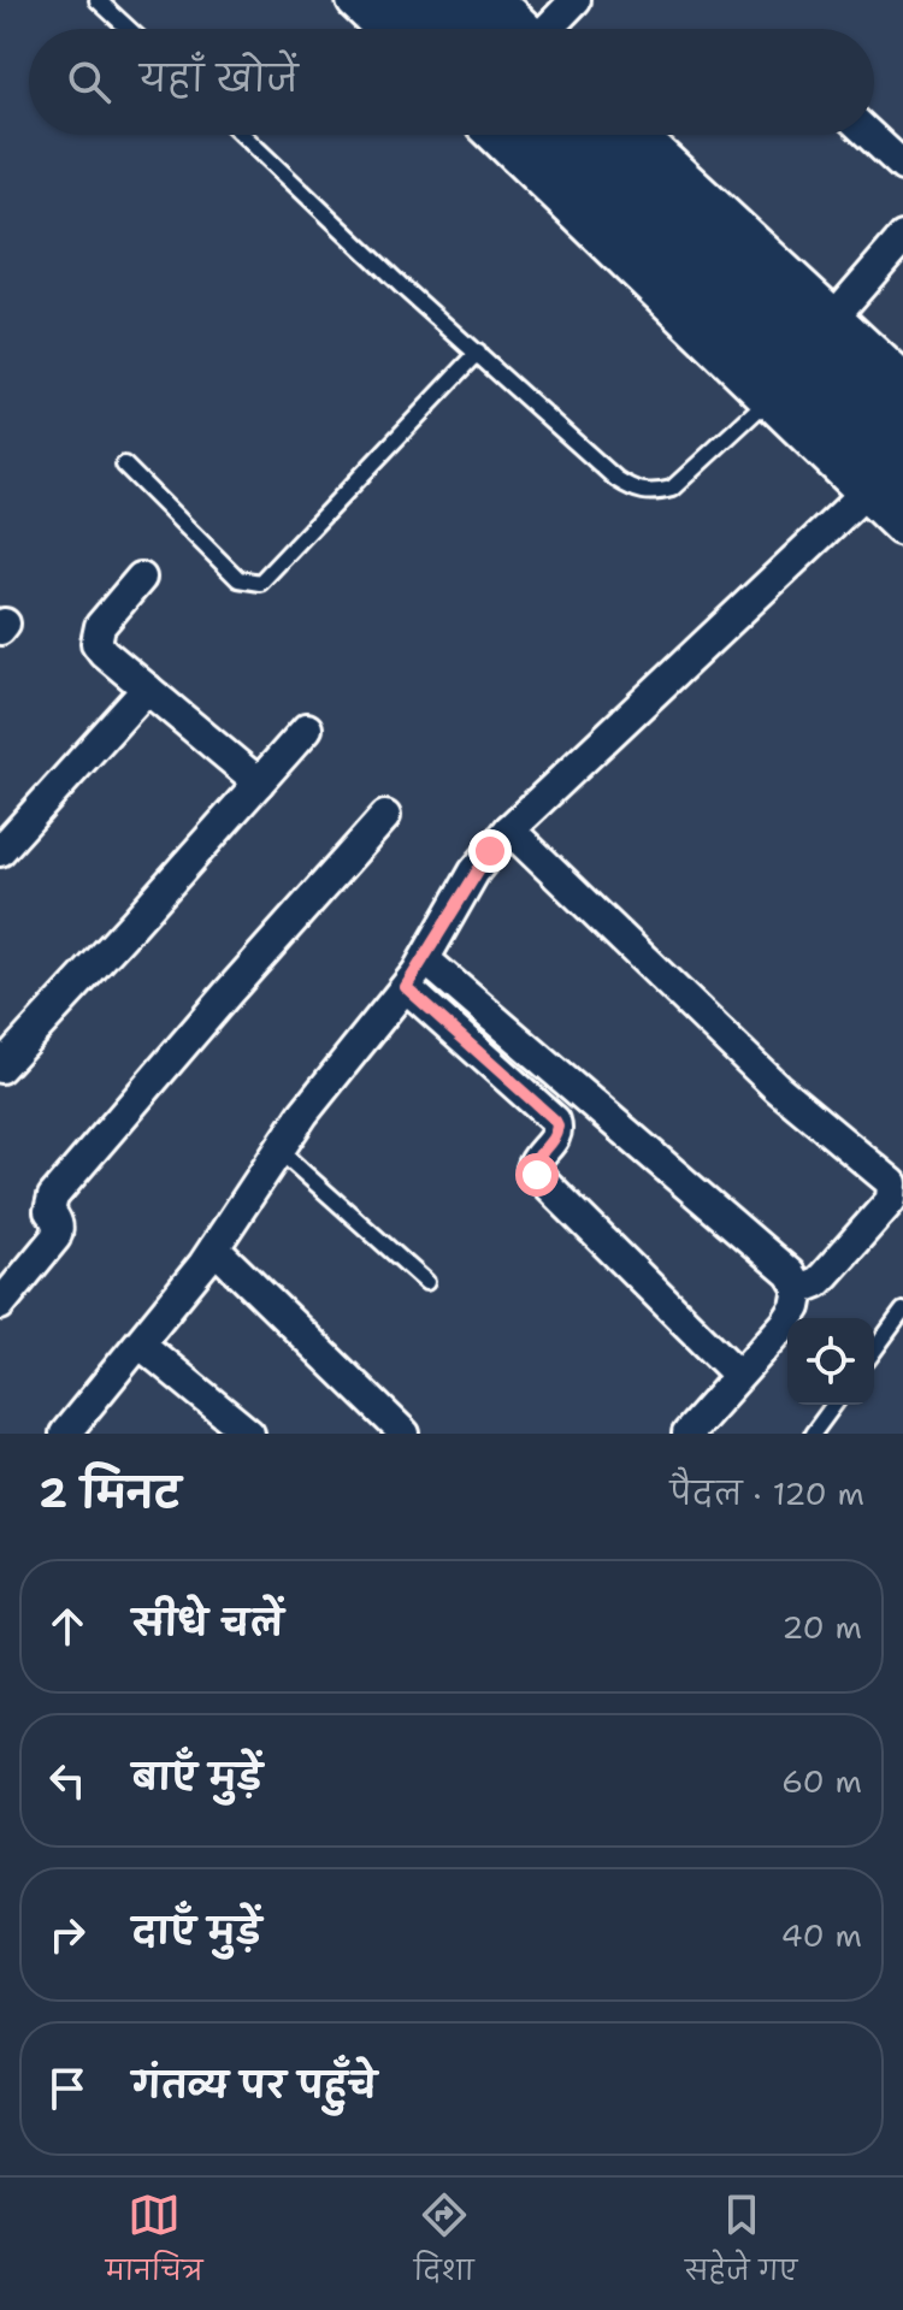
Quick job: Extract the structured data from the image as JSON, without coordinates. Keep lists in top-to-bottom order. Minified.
{"page":{"search":"यहाँ खोजें","heading":["2 मिनट","पैदल · 120 m"],"list":[["सीधे चलें","20 m"],["बाएँ मुड़ें","60 m"],["दाएँ मुड़ें","40 m"],"गंतव्य पर पहुँचे"],"nav":["मानचित्र","दिशा","सहेजे गए"]}}
